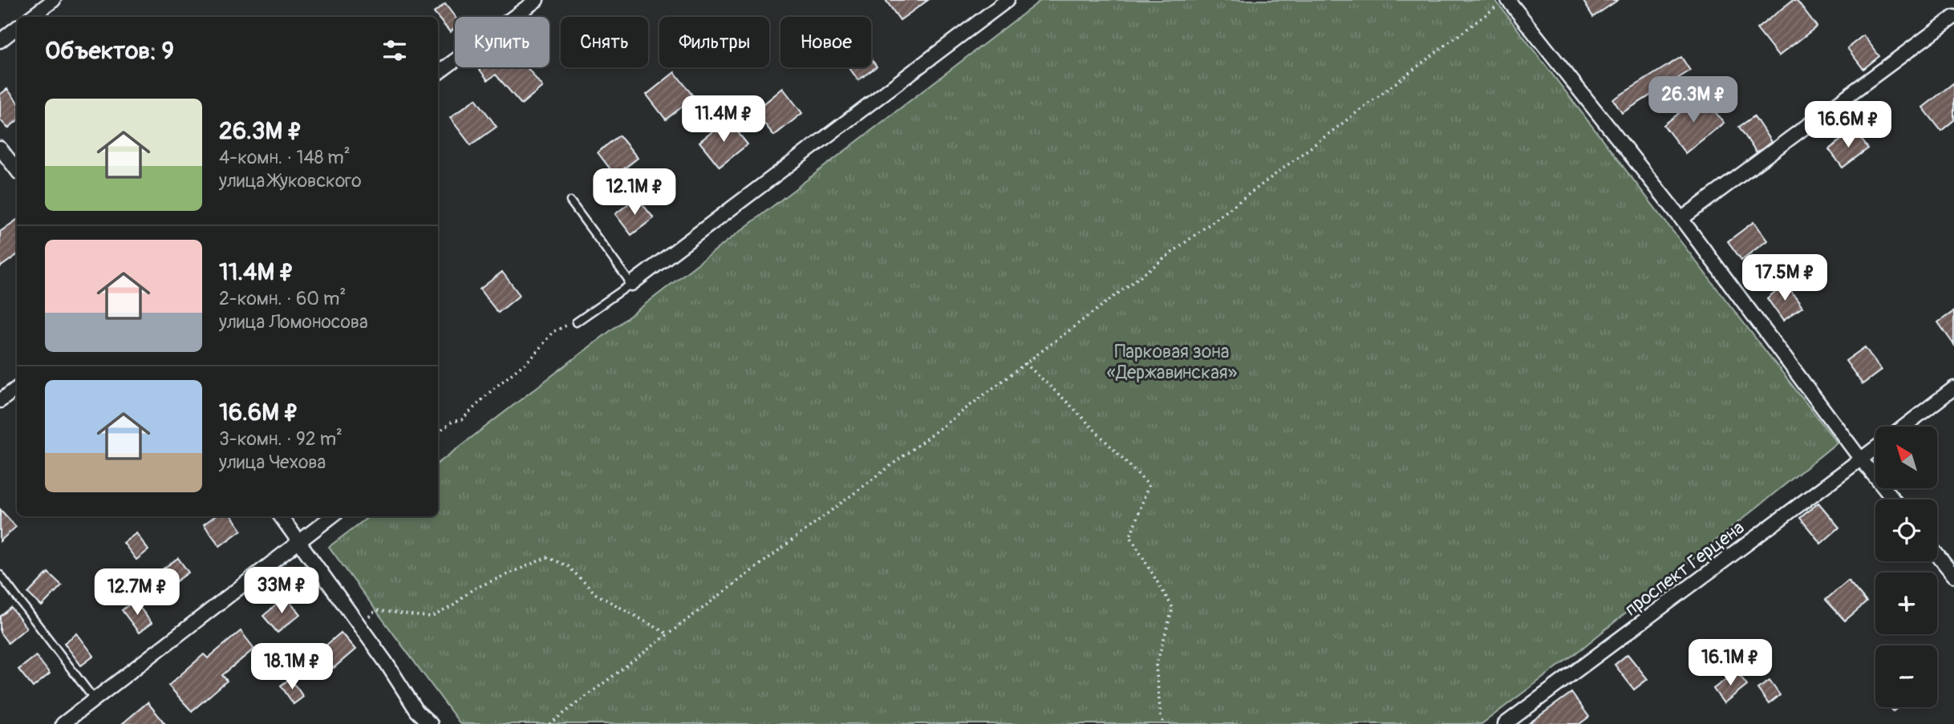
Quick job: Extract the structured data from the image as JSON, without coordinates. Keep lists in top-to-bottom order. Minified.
{"streets":{"street":["проспект Герцена"]},"parks":["Парковая зона «Державинская»"],"north":"top left","page":{"chip":["Купить","Снять","Фильтры","Новое"],"heading":"Объектов: 9","price":["26.3M ₽","11.4M ₽","16.6M ₽","12.1M ₽","17.5M ₽","33M ₽","12.7M ₽","16.1M ₽","18.1M ₽"],"list":[{"name":"26.3M ₽","note":"4-комн. · 148 m² · улица Жуковского"},{"name":"11.4M ₽","note":"2-комн. · 60 m² · улица Ломоносова"},{"name":"16.6M ₽","note":"3-комн. · 92 m² · улица Чехова"}],"map_buttons":["+","−"]}}
